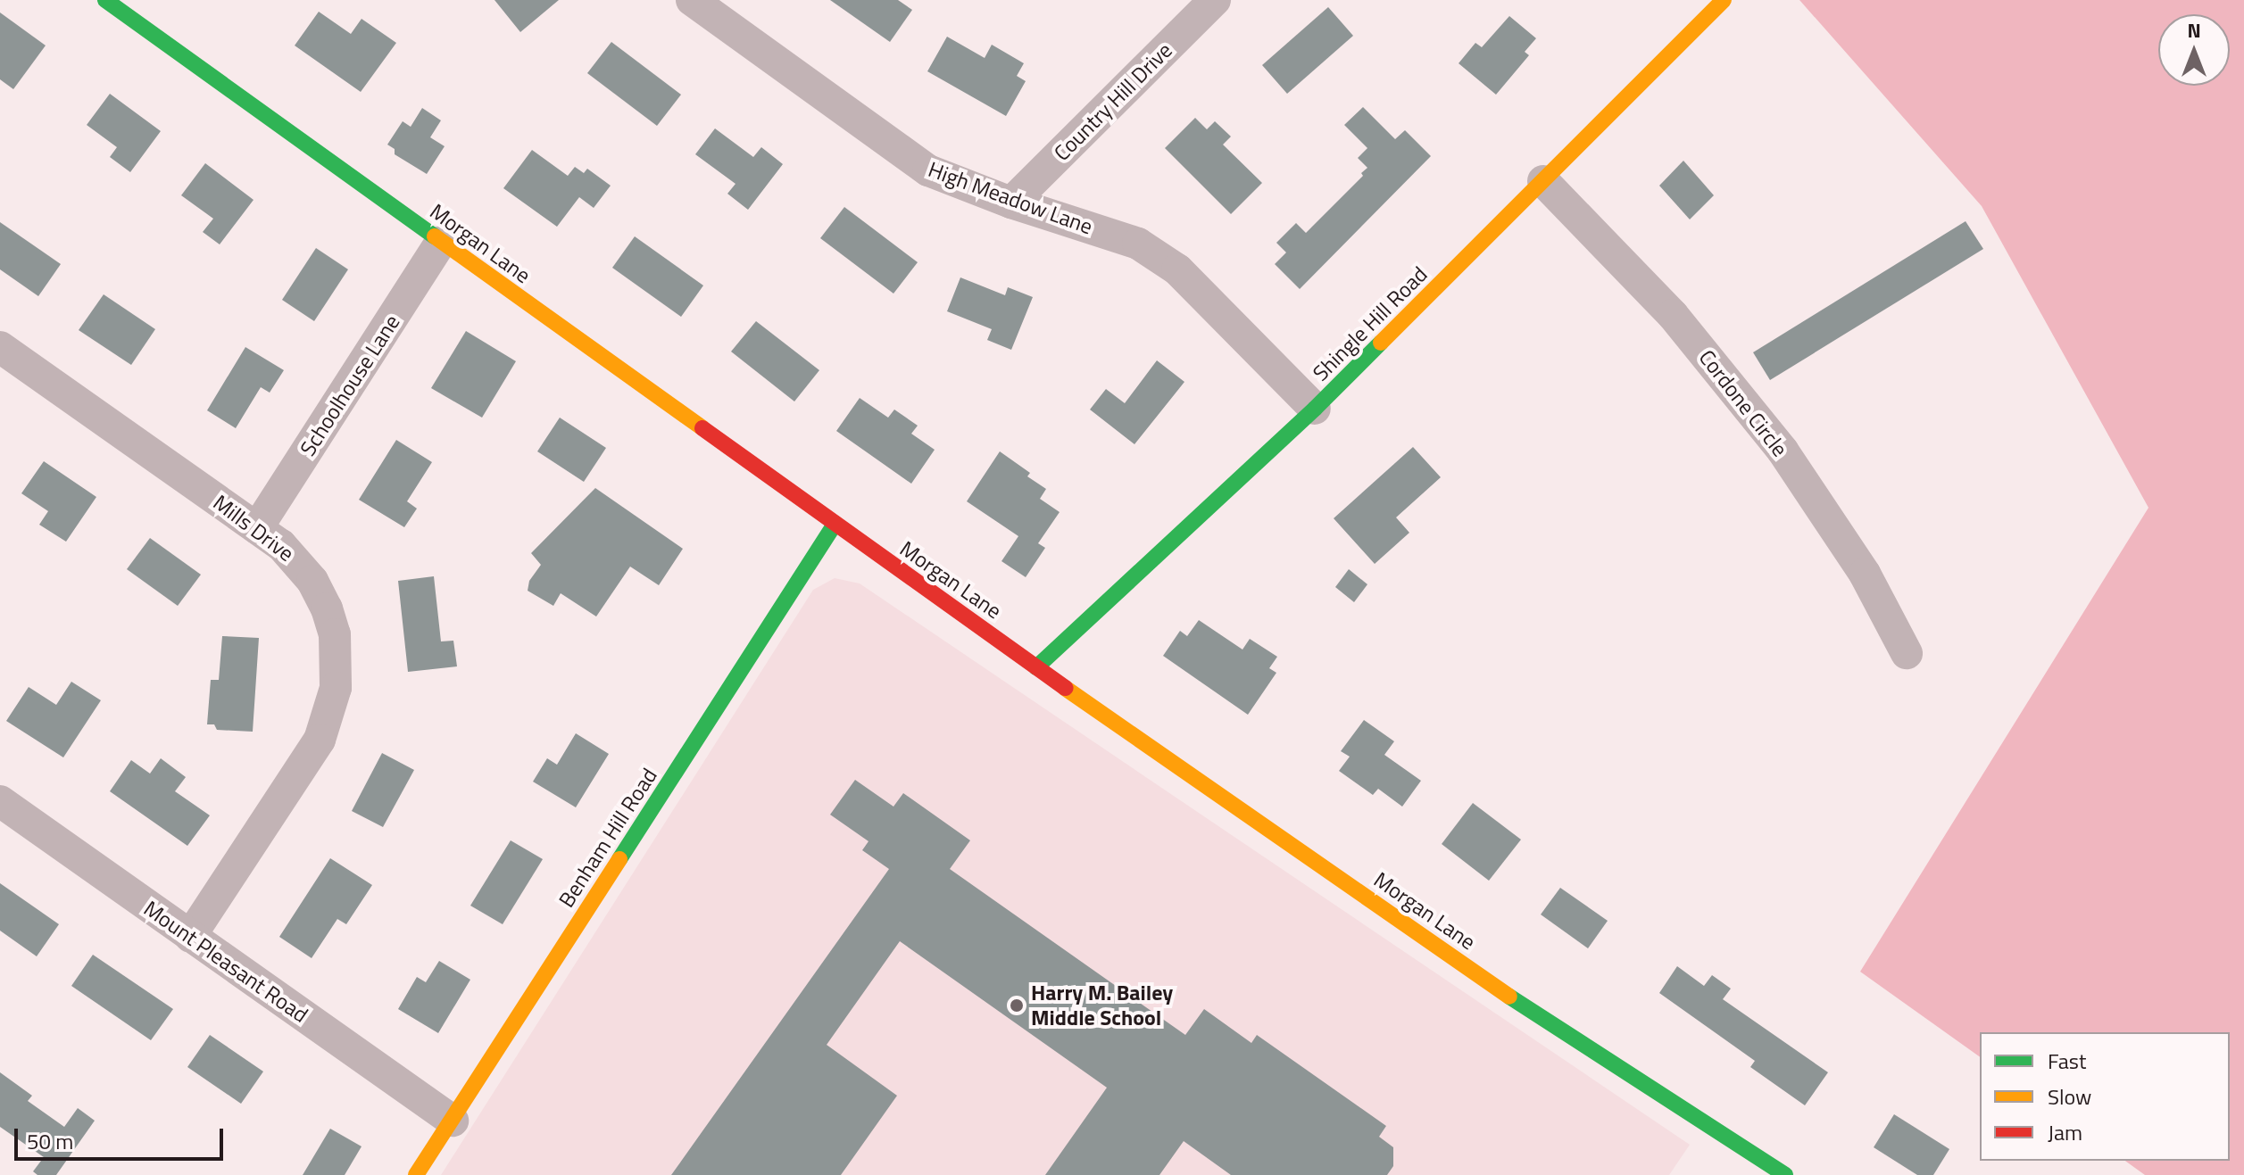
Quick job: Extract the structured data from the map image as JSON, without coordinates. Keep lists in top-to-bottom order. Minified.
{"streets":{"street":["Country Hill Drive","High Meadow Lane","Morgan Lane","Shingle Hill Road","Schoolhouse Lane","Cordone Circle","Mills Drive","Benham Hill Road","Mount Pleasant Road"]},"crossings":[["Country Hill Drive","High Meadow Lane"],["High Meadow Lane","Shingle Hill Road"],["Morgan Lane","Shingle Hill Road"],["Morgan Lane","Schoolhouse Lane"],["Morgan Lane","Benham Hill Road"],["Shingle Hill Road","Cordone Circle"],["Schoolhouse Lane","Mills Drive"],["Mills Drive","Mount Pleasant Road"],["Benham Hill Road","Mount Pleasant Road"]],"places":["Harry M. Bailey Middle School"],"legend":["Fast","Slow","Jam"],"scale_bar":"50 m","north":"top"}
